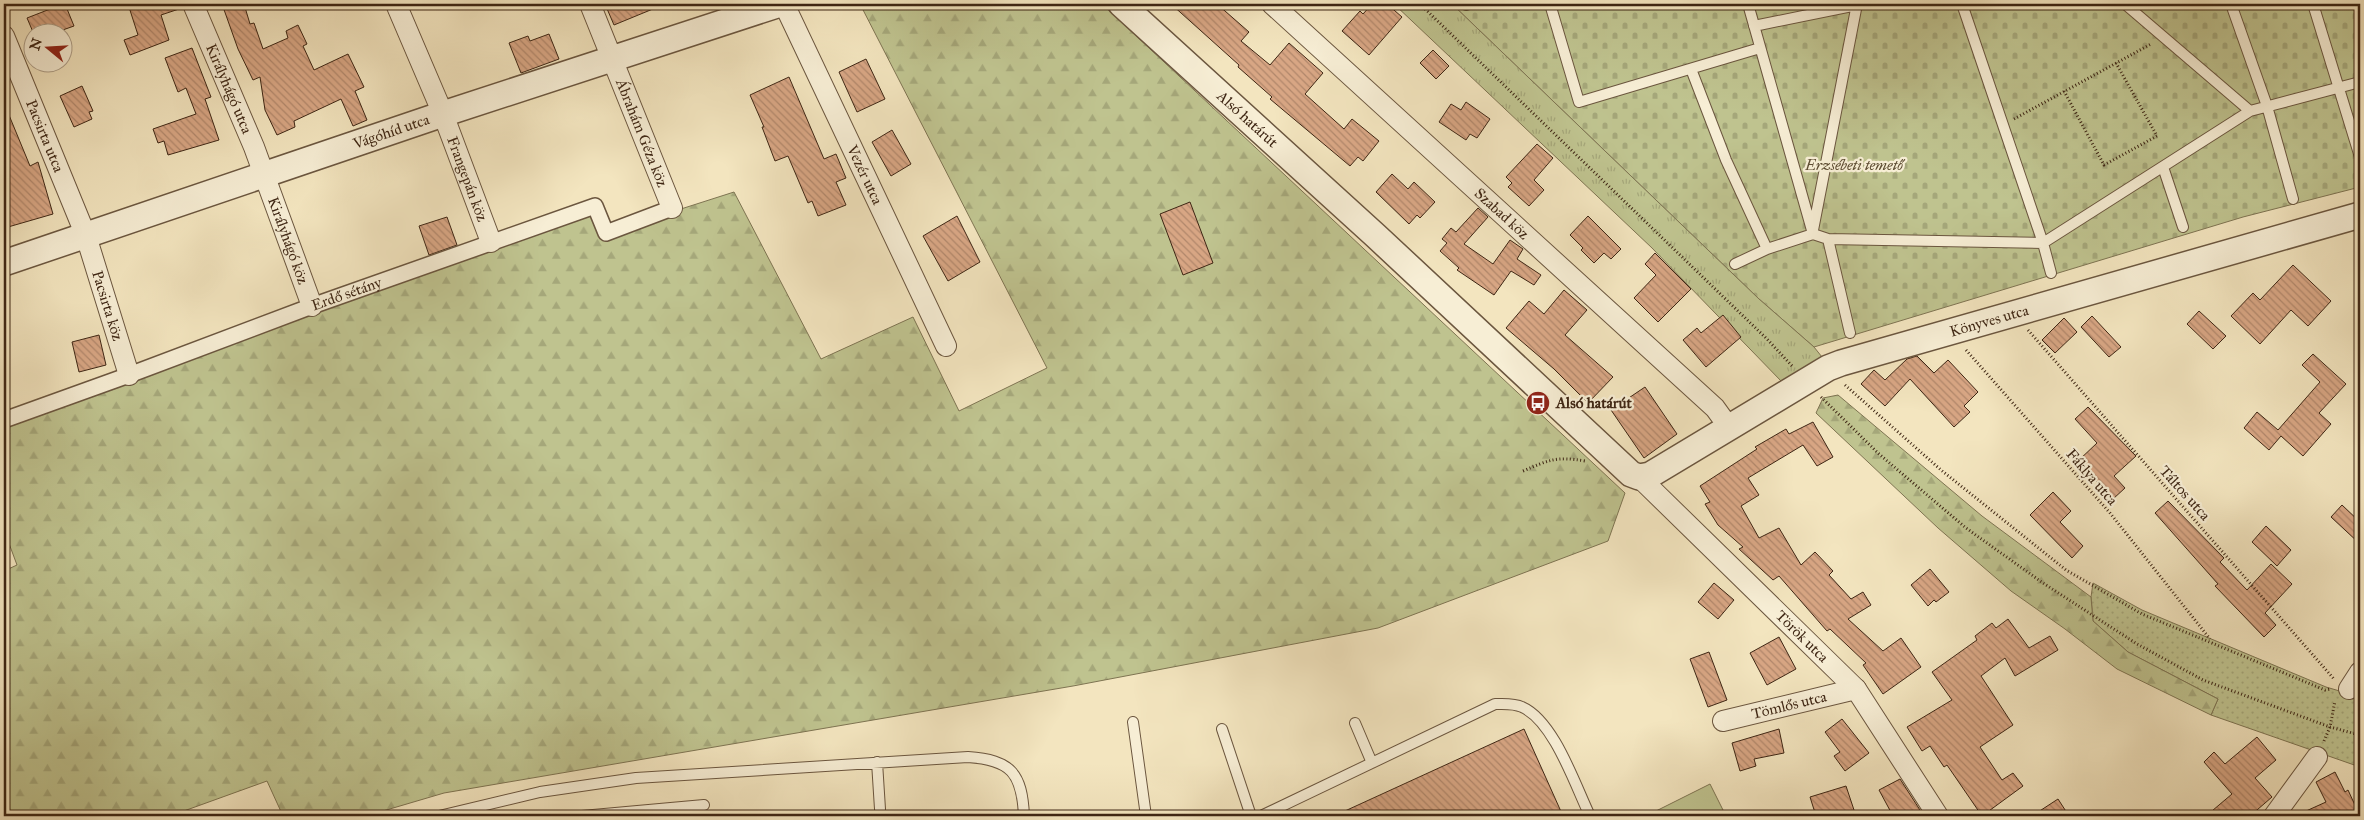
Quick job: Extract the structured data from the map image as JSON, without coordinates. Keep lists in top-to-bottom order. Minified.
{"streets":{"street":["Királyhágó utca","Alsó határút","Vágóhíd utca","Ábrahám Géza köz","Pacsirta utca","Vezér utca","Frangepán köz","Szabad köz","Királyhágó köz","Erdő sétány","Pacsirta köz","Könyves utca","Török utca","Tömlős utca"],"path":["Fáklya utca","Táltos utca"]},"crossings":[["Királyhágó utca","Vágóhíd utca"],["Királyhágó utca","Királyhágó köz"],["Alsó határút","Könyves utca"],["Alsó határút","Török utca"],["Vágóhíd utca","Ábrahám Géza köz"],["Vágóhíd utca","Pacsirta utca"],["Vágóhíd utca","Frangepán köz"],["Vágóhíd utca","Királyhágó köz"],["Vágóhíd utca","Pacsirta köz"],["Ábrahám Géza köz","Erdő sétány"],["Pacsirta utca","Pacsirta köz"],["Frangepán köz","Erdő sétány"],["Szabad köz","Könyves utca"],["Királyhágó köz","Erdő sétány"],["Erdő sétány","Pacsirta köz"],["Könyves utca","Fáklya utca"],["Könyves utca","Táltos utca"],["Könyves utca","Török utca"],["Török utca","Tömlős utca"]],"parks":["Erzsébeti temető"],"places":{"bus stop":["Alsó határút"]},"north":"left"}
